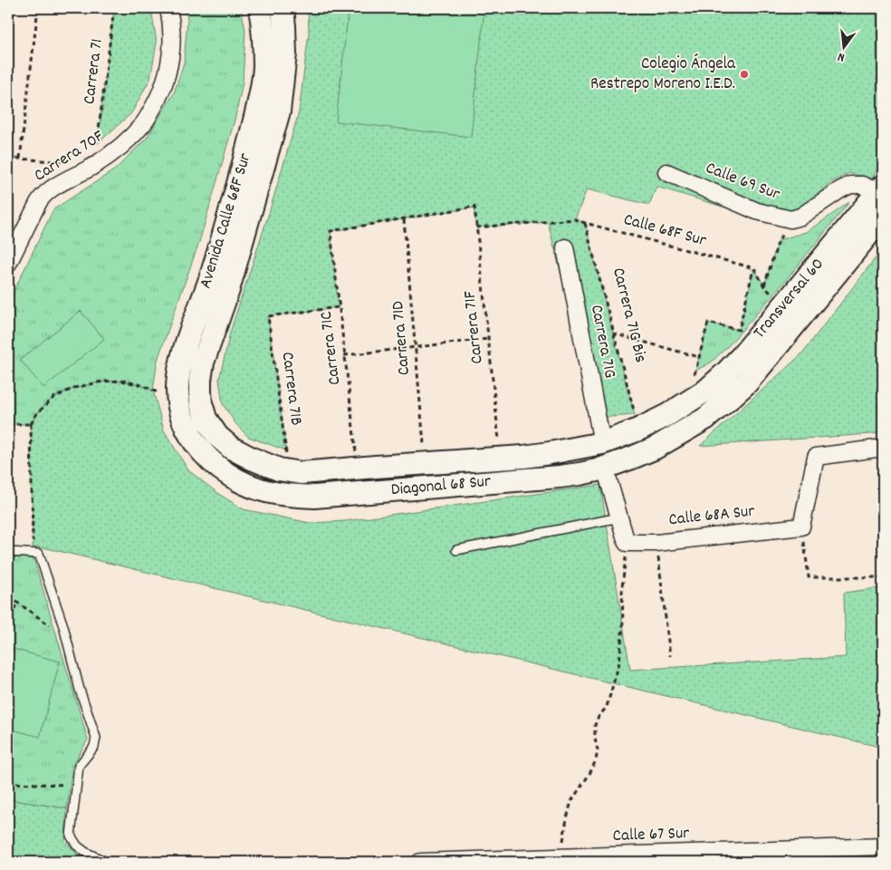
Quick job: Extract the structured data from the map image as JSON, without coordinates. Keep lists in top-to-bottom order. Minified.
{"streets":{"street":["Carrera 70F","Calle 69 Sur","Avenida Calle 68F Sur","Transversal 60","Carrera 71G","Diagonal 68 Sur","Calle 68A Sur","Calle 67 Sur"],"path":["Carrera 71","Calle 68F Sur","Carrera 71G Bis","Carrera 71F","Carrera 71D","Carrera 71C","Carrera 71B"]},"crossings":[["Carrera 71","Carrera 70F"],["Calle 69 Sur","Transversal 60"],["Avenida Calle 68F Sur","Diagonal 68 Sur"],["Calle 68F Sur","Carrera 71G Bis"],["Calle 68F Sur","Carrera 71F"],["Transversal 60","Diagonal 68 Sur"],["Carrera 71F","Carrera 71D"],["Carrera 71F","Carrera 71C"],["Carrera 71D","Carrera 71C"],["Carrera 71G","Diagonal 68 Sur"],["Carrera 71C","Carrera 71B"]],"places":["Colegio Ángela Restrepo Moreno I.E.D."],"north":"bottom"}
